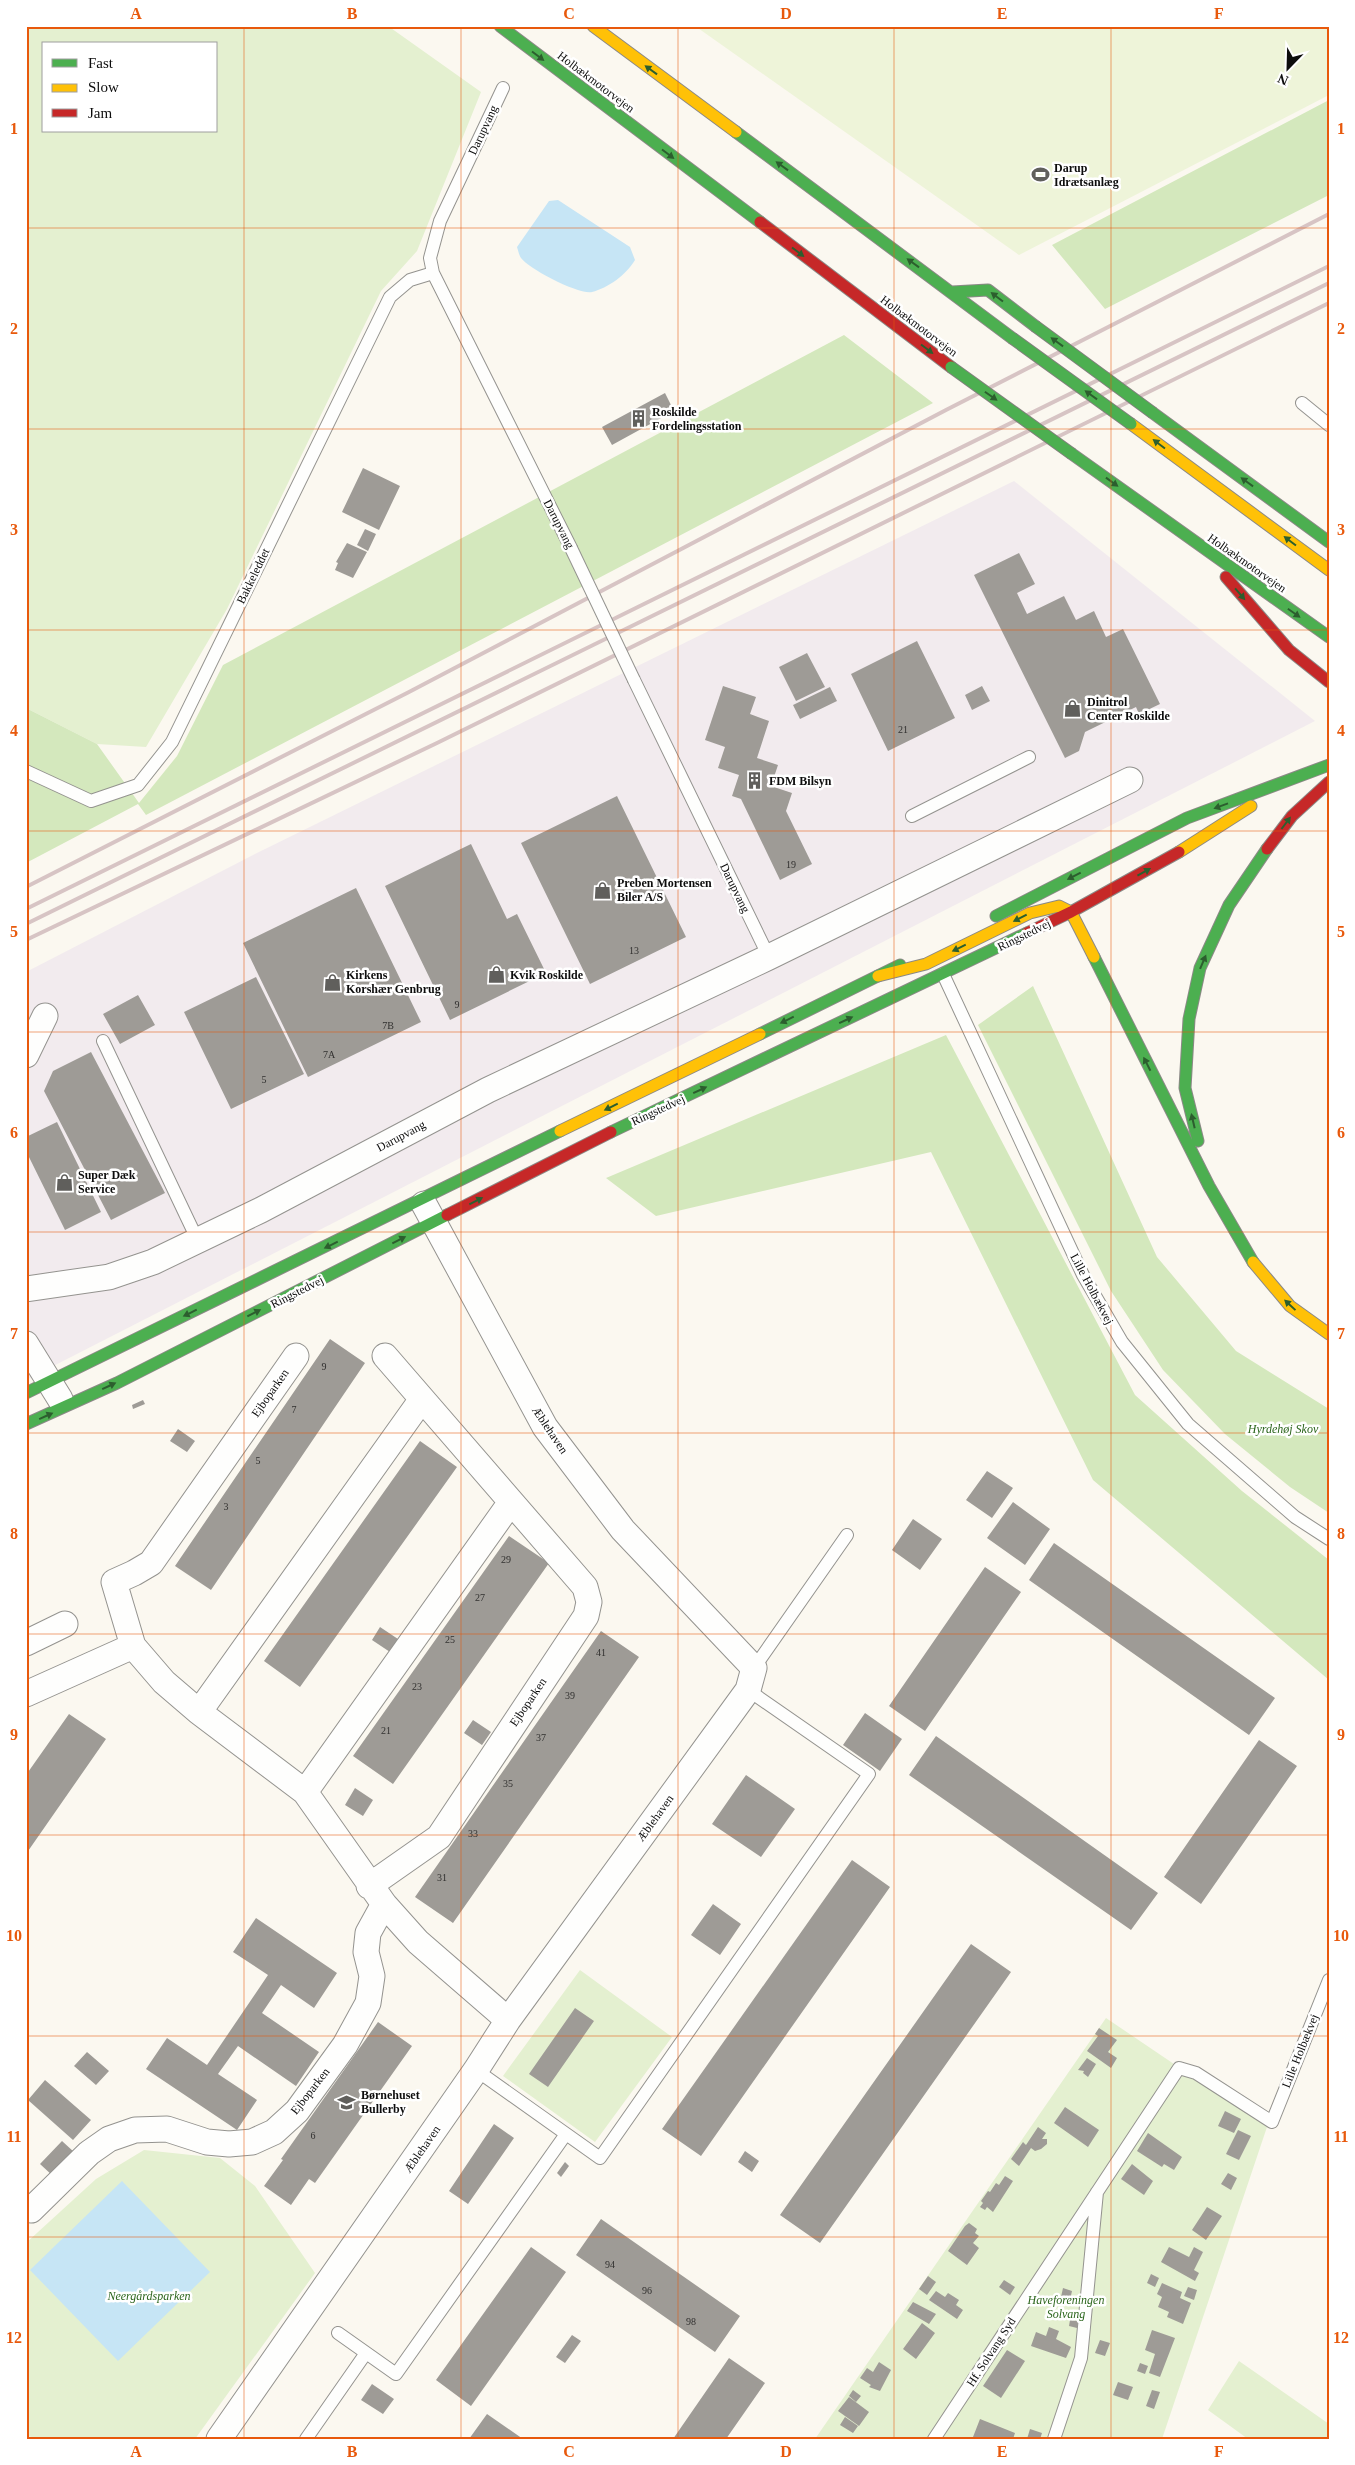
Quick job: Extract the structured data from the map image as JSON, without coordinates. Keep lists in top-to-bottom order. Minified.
{"streets":{"main road":["Holbækmotorvejen","Ringstedvej"],"street":["Darupvang","Ejboparken","Æblehaven"],"lane":["Bakkeleddet","Lille Holbækvej","Hf. Solvang Syd"]},"crossings":[["Darupvang","Bakkeleddet"],["Ringstedvej","Lille Holbækvej"],["Ringstedvej","Æblehaven"],["Lille Holbækvej","Hf. Solvang Syd"],["Ejboparken","Æblehaven"]],"parks":["Hyrdehøj Skov","Neergårdsparken","Haveforeningen Solvang"],"places":{"sports":["Darup Idrætsanlæg"],"building":["Roskilde Fordelingsstation","FDM Bilsyn"],"shop":["Dinitrol Center Roskilde","Preben Mortensen Biler A/S","Kvik Roskilde","Kirkens Korshær Genbrug","Super Dæk Service"],"school or university":["Børnehuset Bullerby"]},"house_numbers":["21","19","13","9","7B","7A","5","9","7","5","3","29","27","25","41","23","39","21","37","35","33","31","6","94","96","98"],"legend":["Fast","Slow","Jam"],"north":"bottom left","grid":{"columns":["A","B","C","D","E","F"],"rows":["1","2","3","4","5","6","7","8","9","10","11","12"]}}
